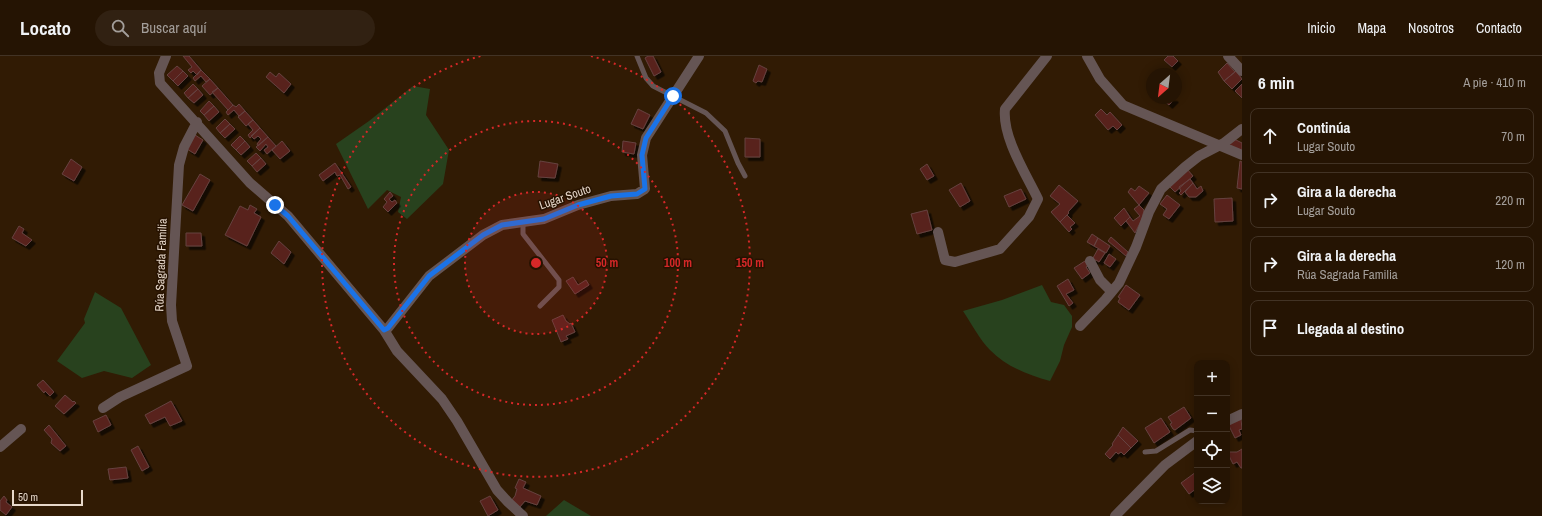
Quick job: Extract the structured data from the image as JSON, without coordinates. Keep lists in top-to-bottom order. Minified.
{"streets":{"street":["Lugar Souto","Rúa Sagrada Familia"]},"scale_bar":"50 m","north":"bottom left","page":{"header":"Locato","search":"Buscar aquí","nav":["Inicio","Mapa","Nosotros","Contacto"],"heading":["6 min","A pie · 410 m"],"list":[["Continúa","Lugar Souto","70 m"],["Gira a la derecha","Lugar Souto","220 m"],["Gira a la derecha","Rúa Sagrada Familia","120 m"],"Llegada al destino"],"map_buttons":["+","−"],"scale":"50 m"},"rings":["50 m","100 m","150 m"]}
